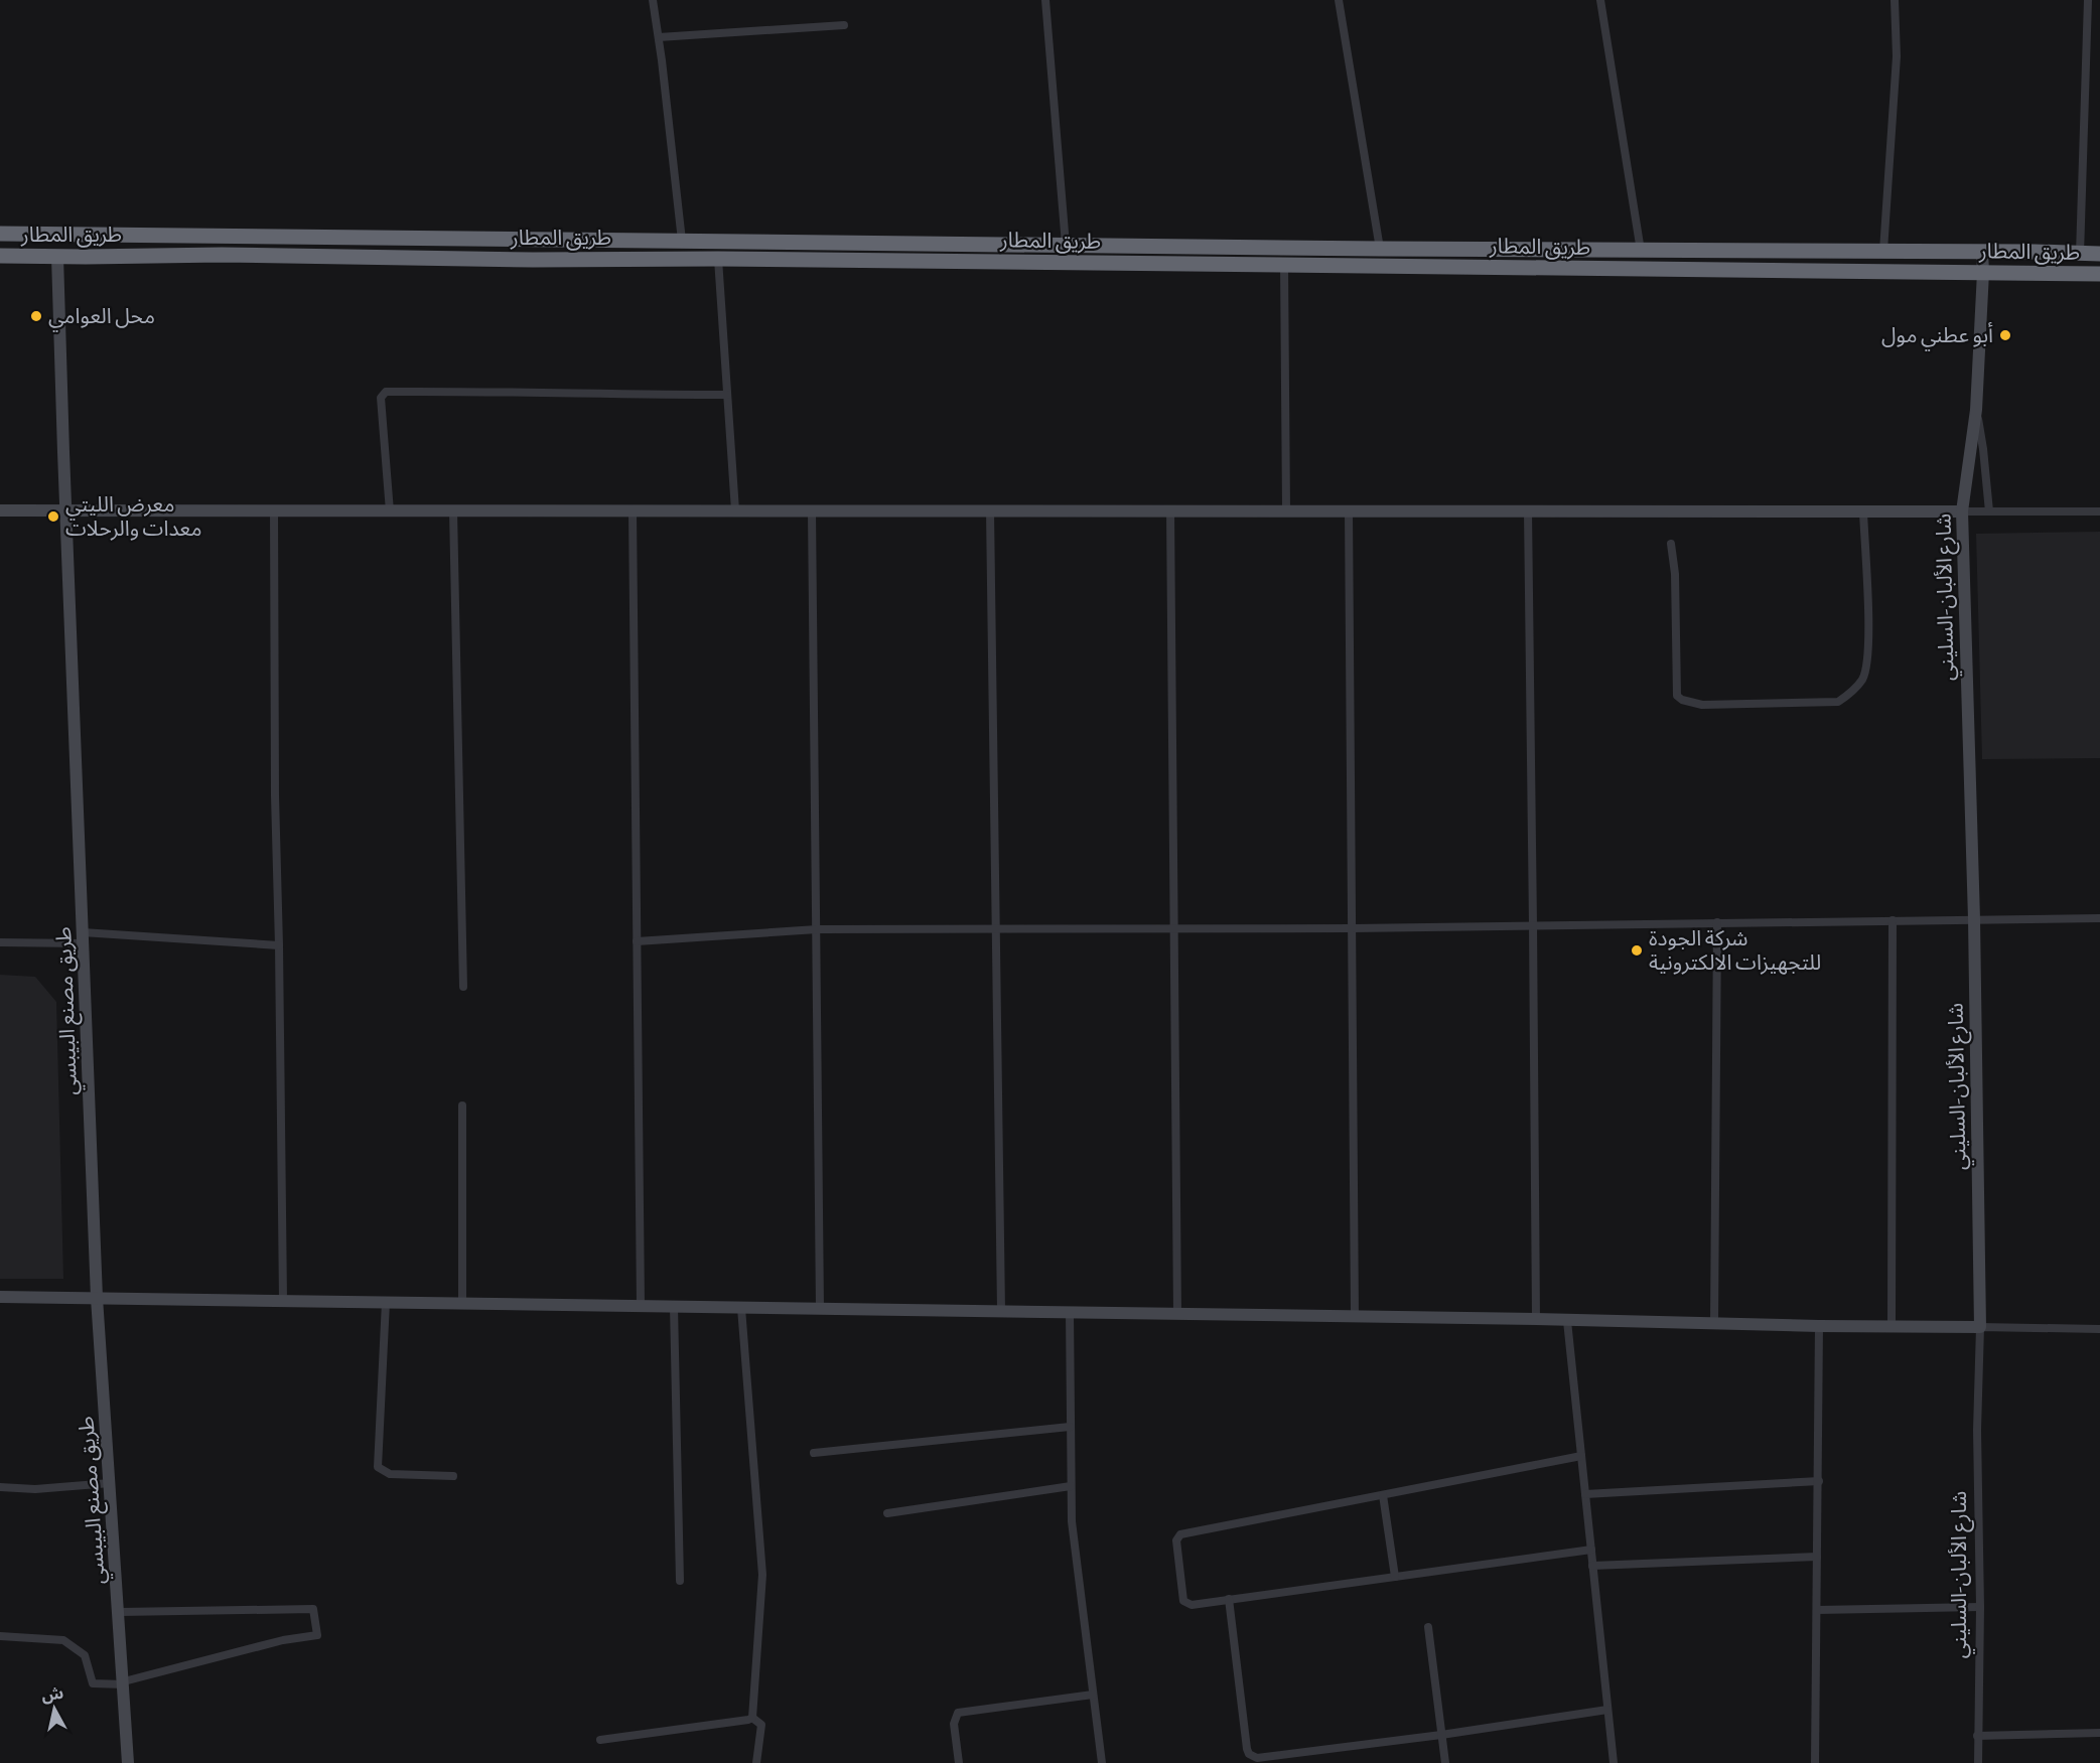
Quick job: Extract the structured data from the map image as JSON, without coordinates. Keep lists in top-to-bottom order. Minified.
{"streets":{"highway":["طريق المطار"],"street":["شارع الألبان-السليني","طريق مصنع البيبسي"]},"crossings":[["طريق المطار","شارع الألبان-السليني"],["طريق المطار","طريق مصنع البيبسي"]],"places":["محل العوامي","أبو عطني مول","معرض الليتي معدات والرحلات","شركة الجودة للتجهيزات الالكترونية"],"north":"top"}
